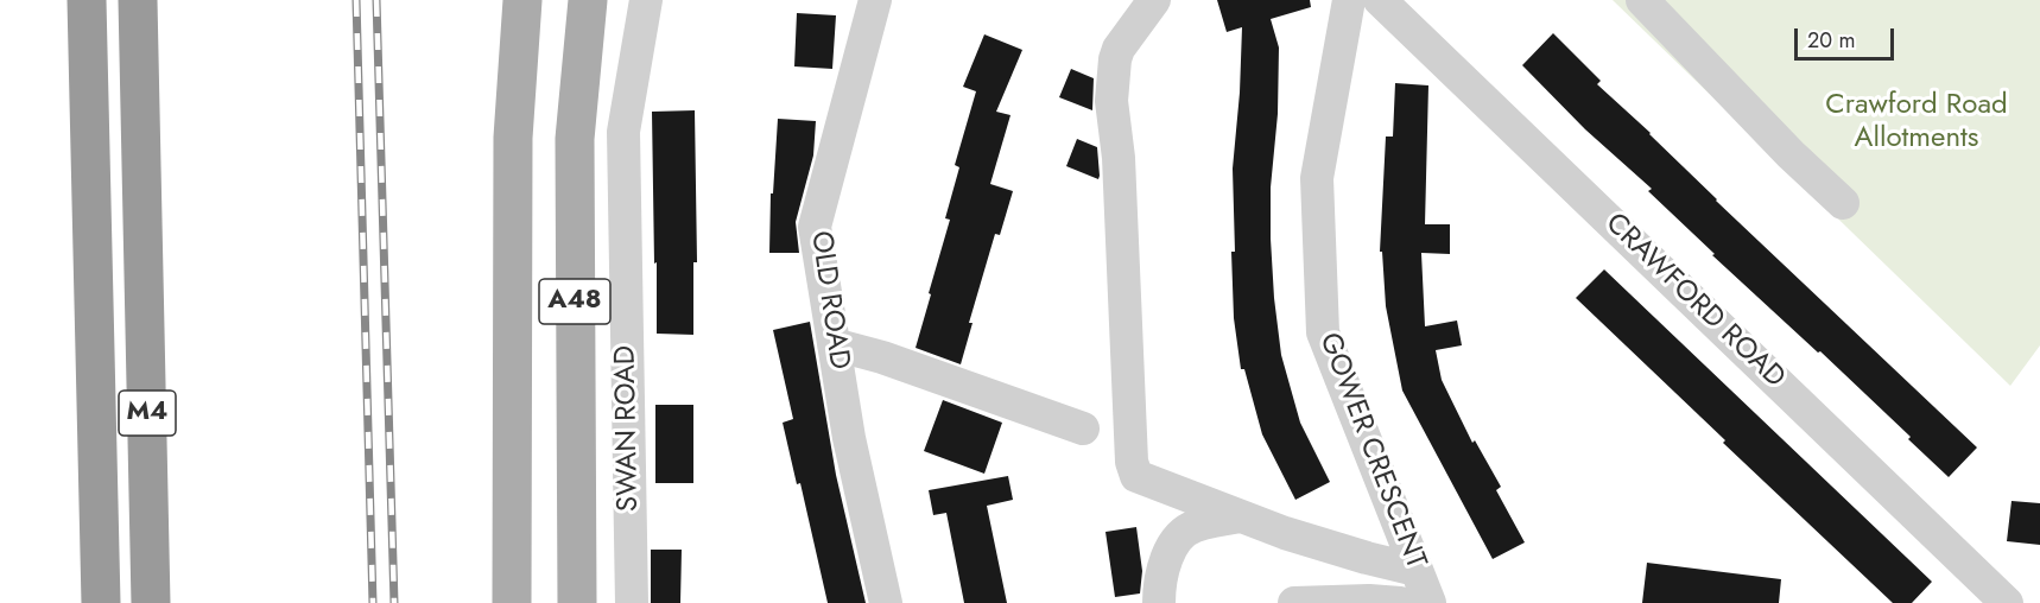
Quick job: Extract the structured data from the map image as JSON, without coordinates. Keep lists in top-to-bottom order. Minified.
{"streets":{"highway":["M4"],"main road":["A48"],"street":["OLD ROAD","CRAWFORD ROAD","SWAN ROAD","GOWER CRESCENT"]},"parks":["Crawford Road Allotments"],"scale_bar":"20 m"}
